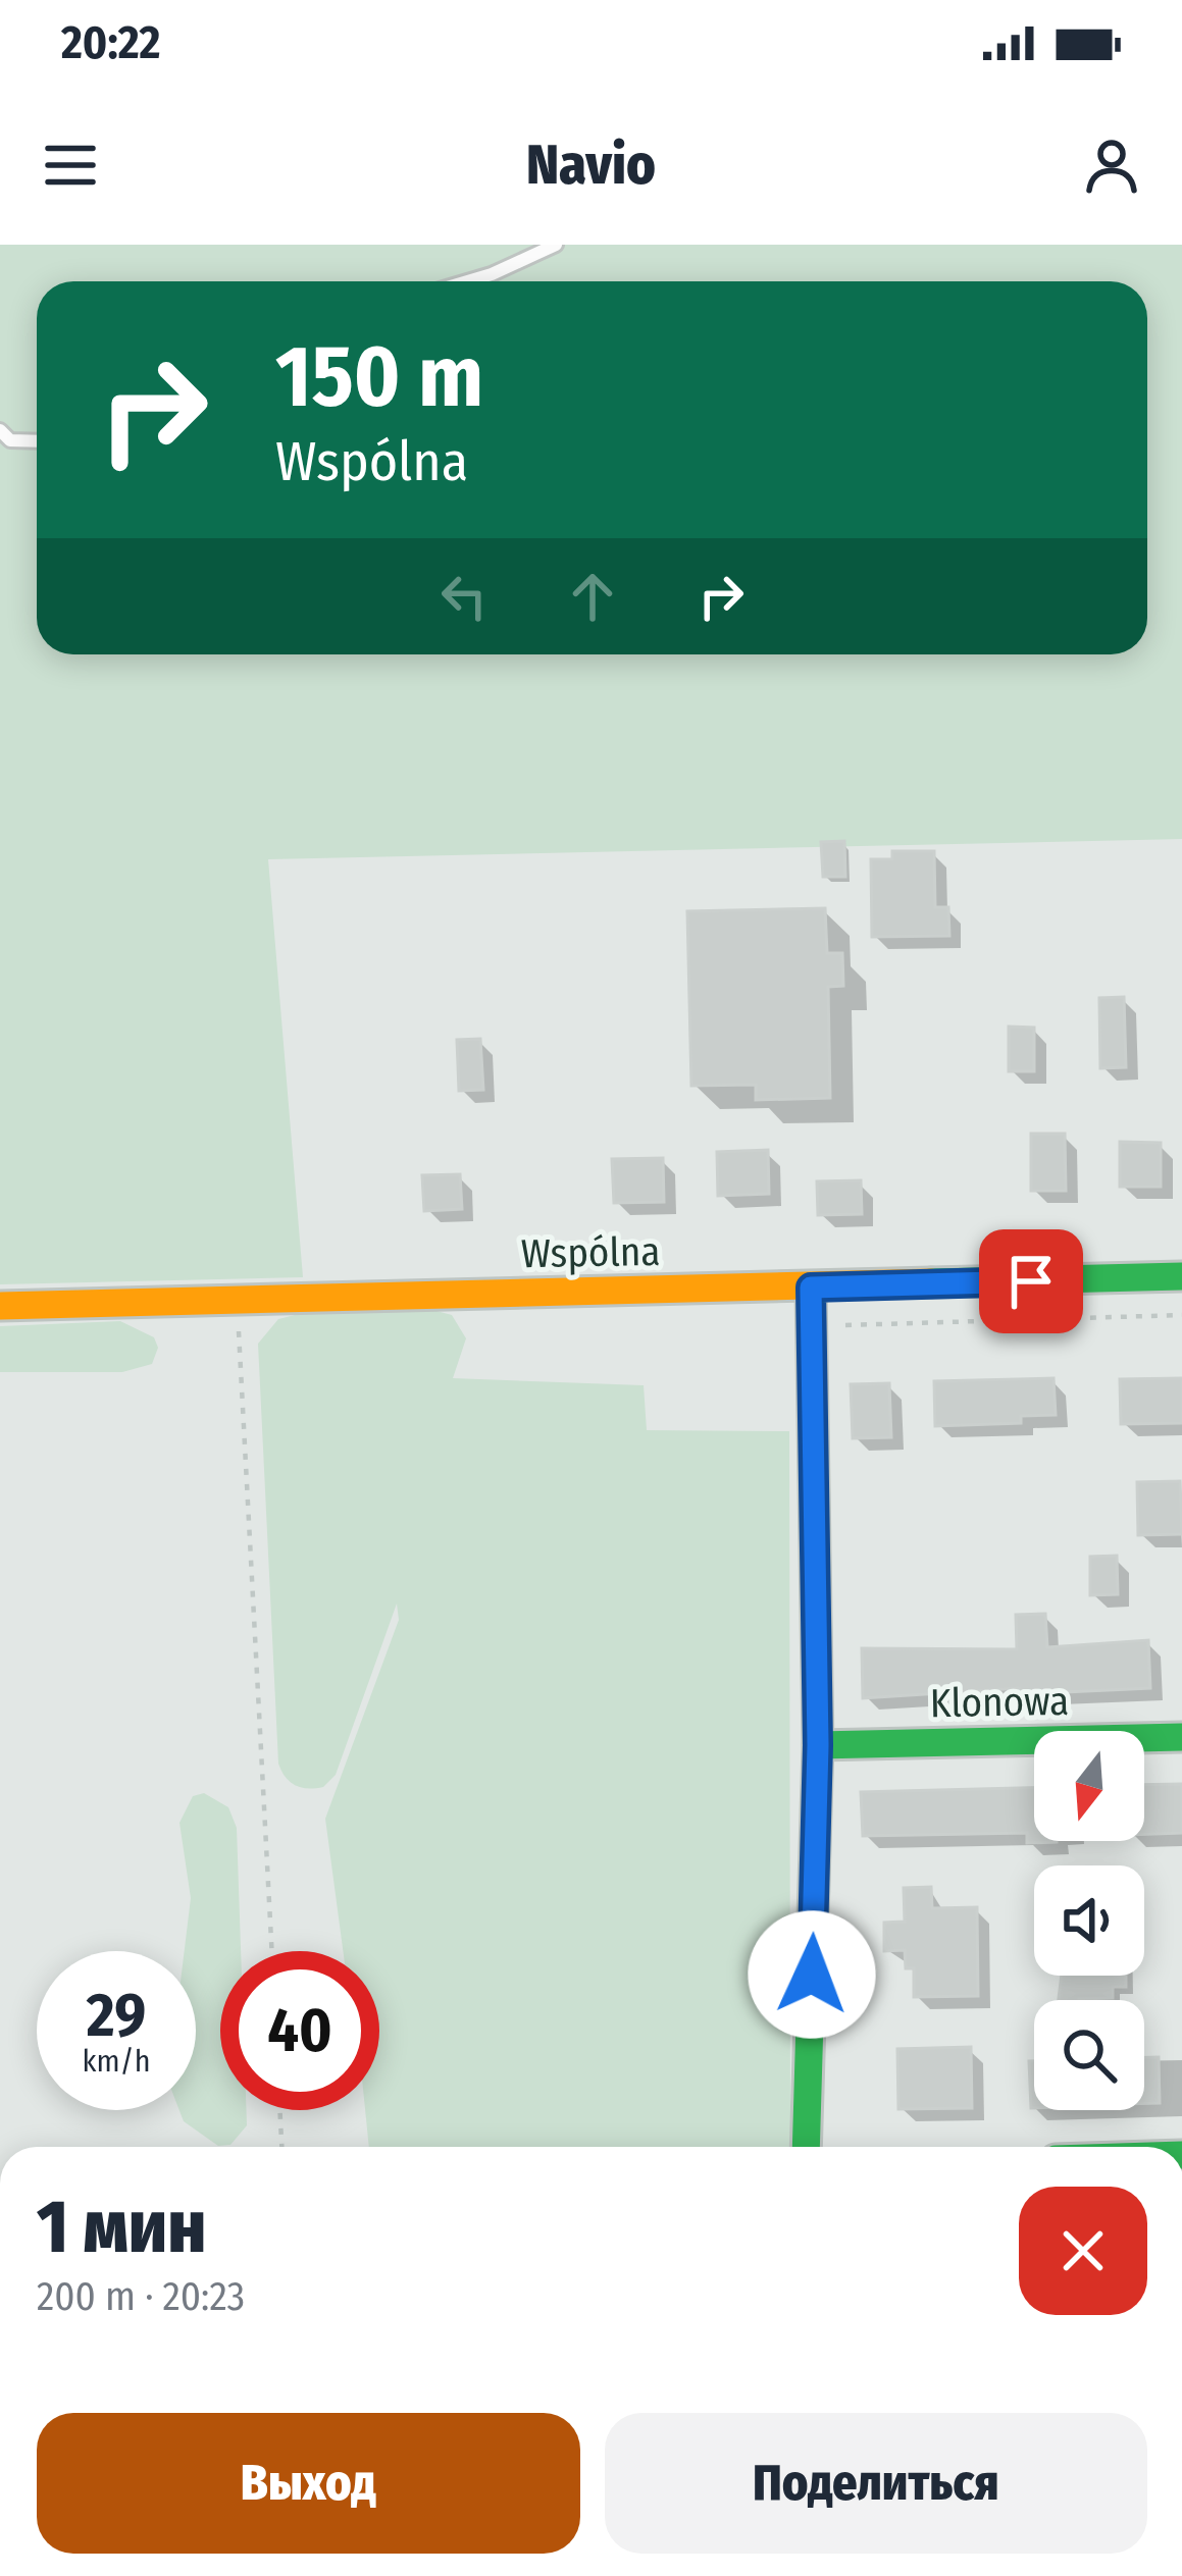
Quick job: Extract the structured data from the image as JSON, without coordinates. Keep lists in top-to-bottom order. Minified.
{"streets":{"street":["Wspólna","Klonowa"]},"north":"bottom","page":{"status":"20:22","header":"Navio","turn":["150 m","Wspólna"],"speed":"29 km/h","limit":"40","heading":["1 мин","200 m · 20:23"],"buttons":["Выход","Поделиться"]}}
